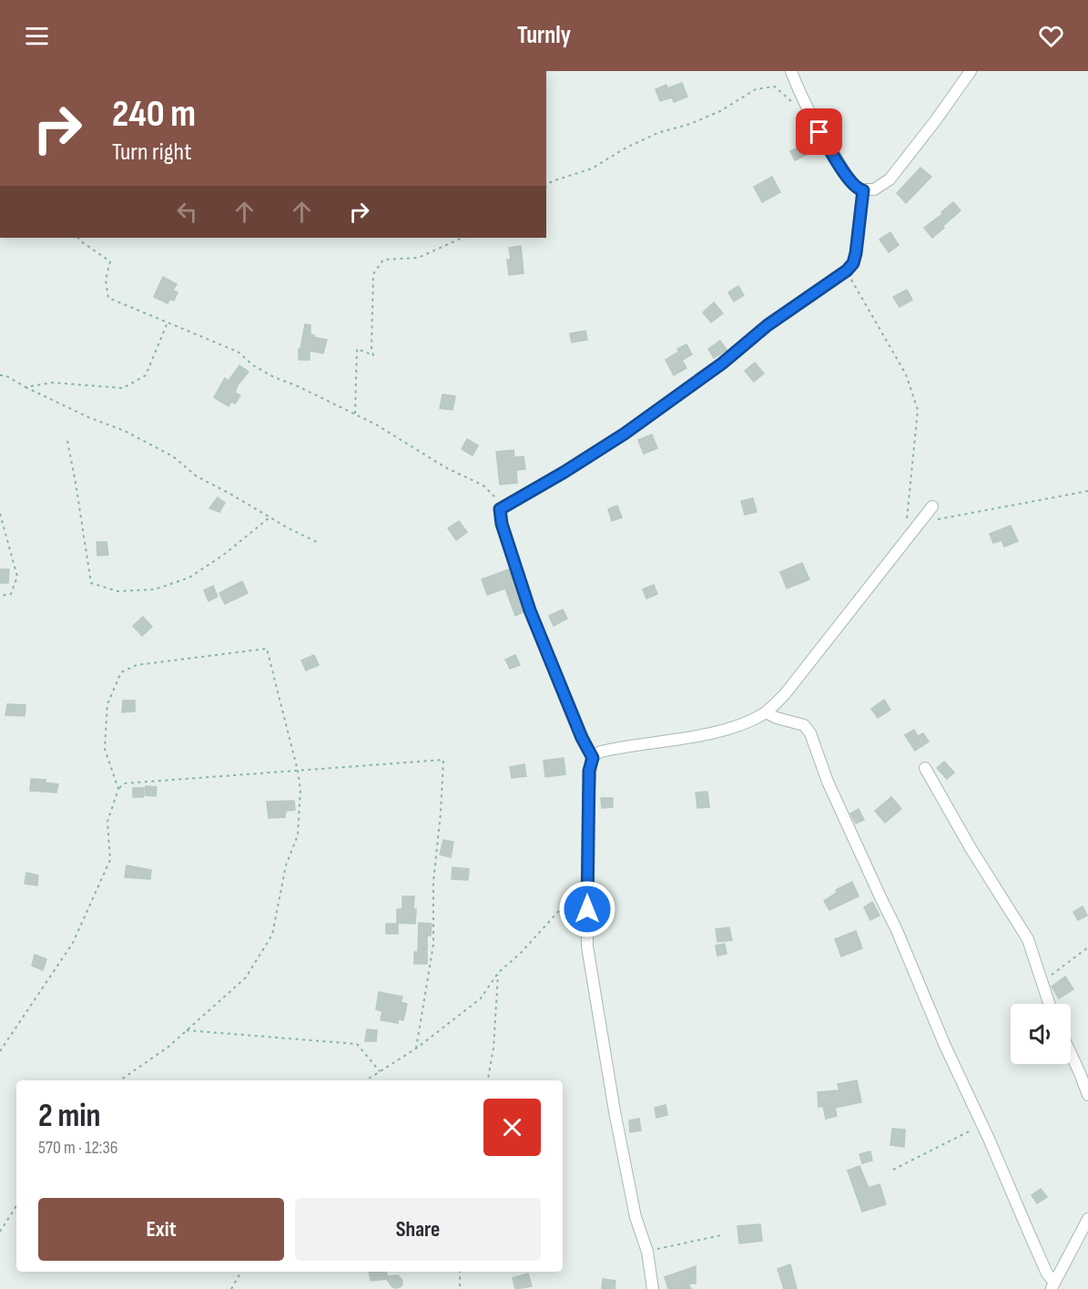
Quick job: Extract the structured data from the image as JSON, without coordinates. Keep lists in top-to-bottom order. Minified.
{"page":{"header":"Turnly","turn":["240 m","Turn right"],"heading":["2 min","570 m · 12:36"],"buttons":["Exit","Share"]}}
